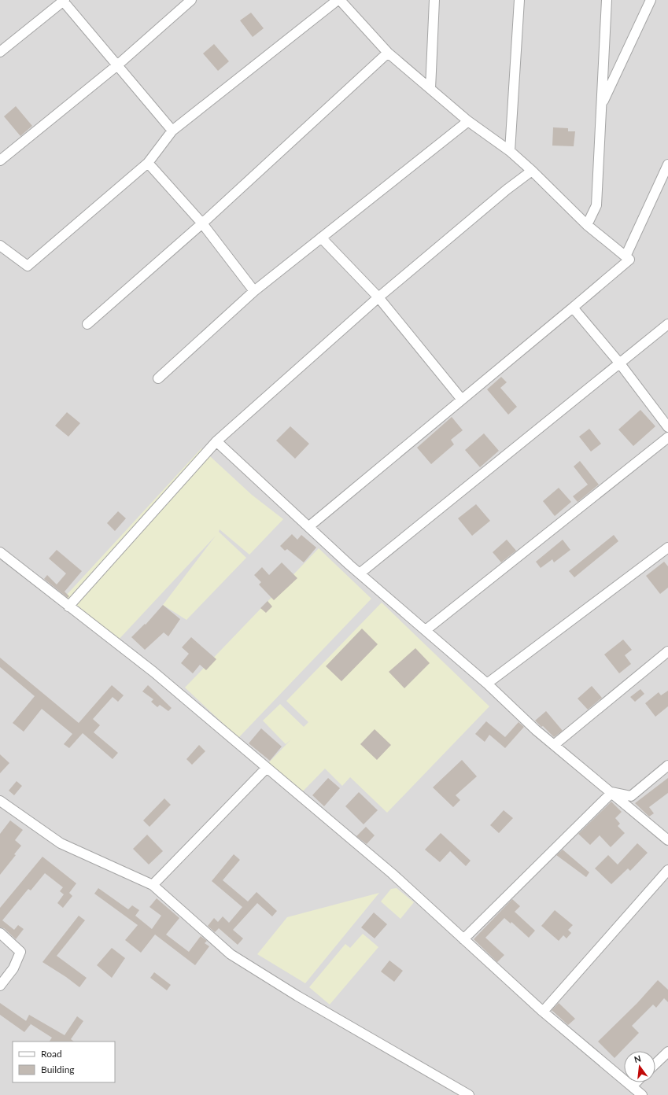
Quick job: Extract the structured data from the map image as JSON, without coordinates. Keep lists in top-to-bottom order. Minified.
{"legend":["Road","Building"],"north":"top"}
